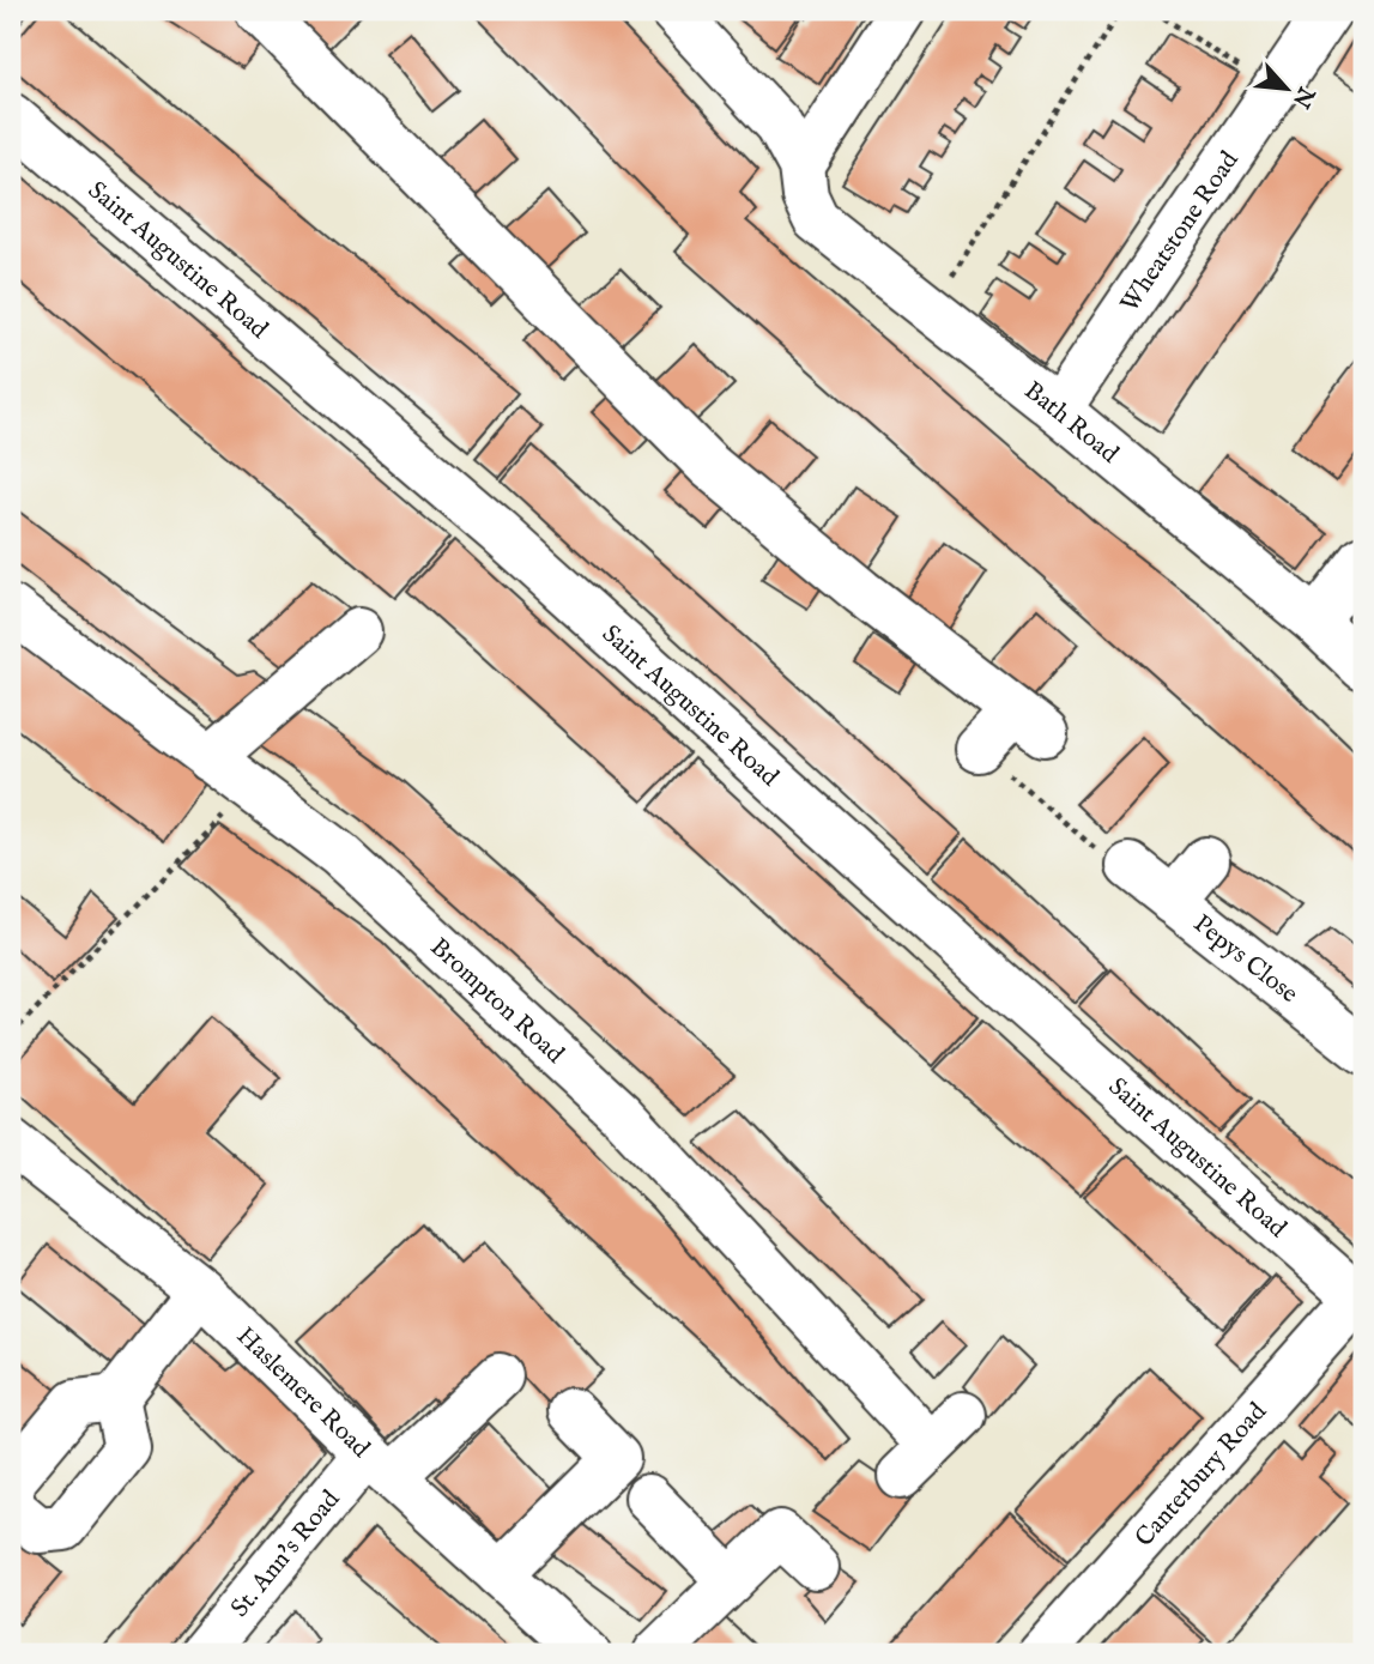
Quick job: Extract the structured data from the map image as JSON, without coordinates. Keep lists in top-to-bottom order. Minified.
{"streets":{"street":["Wheatstone Road","Saint Augustine Road","Bath Road","Pepys Close","Brompton Road","Haslemere Road","Canterbury Road","St. Ann's Road"]},"crossings":[["Wheatstone Road","Bath Road"],["Saint Augustine Road","Canterbury Road"],["Haslemere Road","St. Ann's Road"]],"north":"bottom right"}
